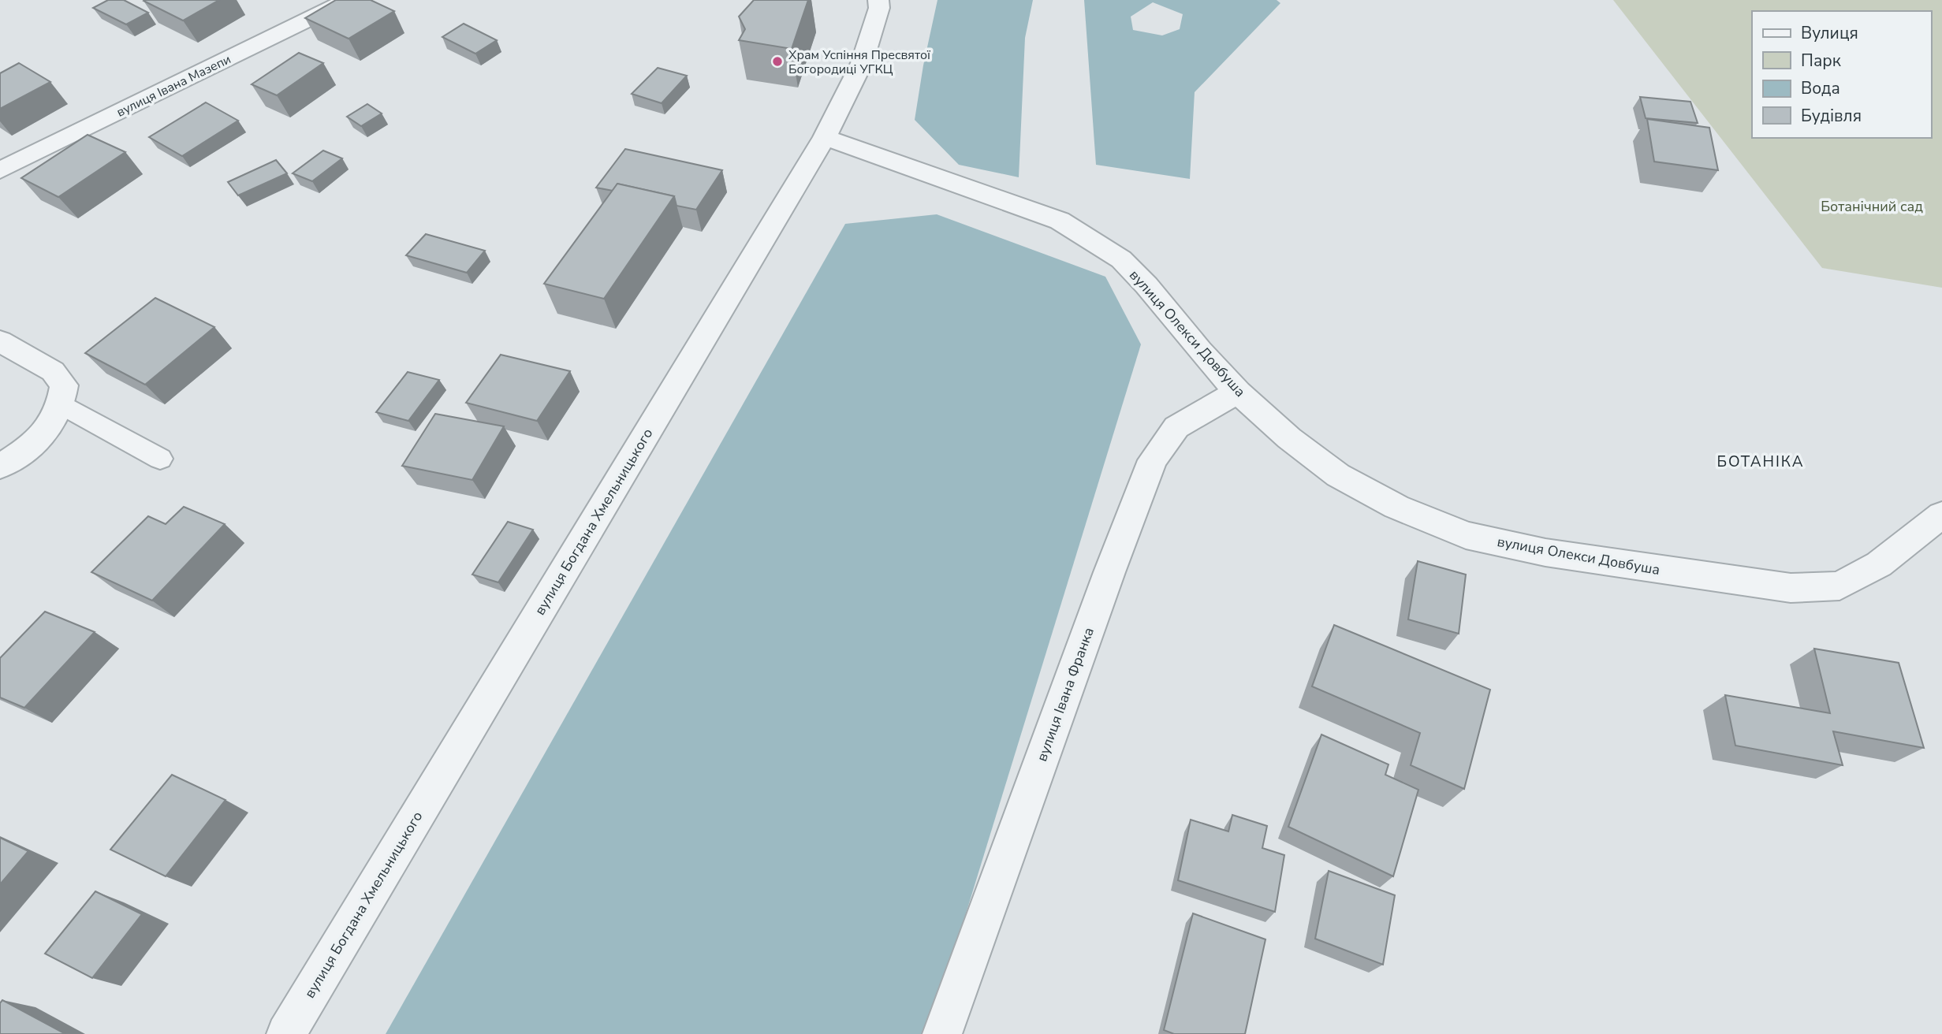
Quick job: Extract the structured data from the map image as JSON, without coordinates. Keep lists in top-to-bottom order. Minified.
{"streets":{"street":["вулиця Івана Мазепи","вулиця Олекси Довбуша","вулиця Богдана Хмельницького","вулиця Івана Франка"]},"crossings":[["вулиця Олекси Довбуша","вулиця Богдана Хмельницького"],["вулиця Олекси Довбуша","вулиця Івана Франка"]],"districts":["БОТАНІКА"],"parks":["Ботанічний сад"],"places":["Храм Успіння Пресвятої Богородиці УГКЦ"],"legend":["Вулиця","Парк","Вода","Будівля"]}
